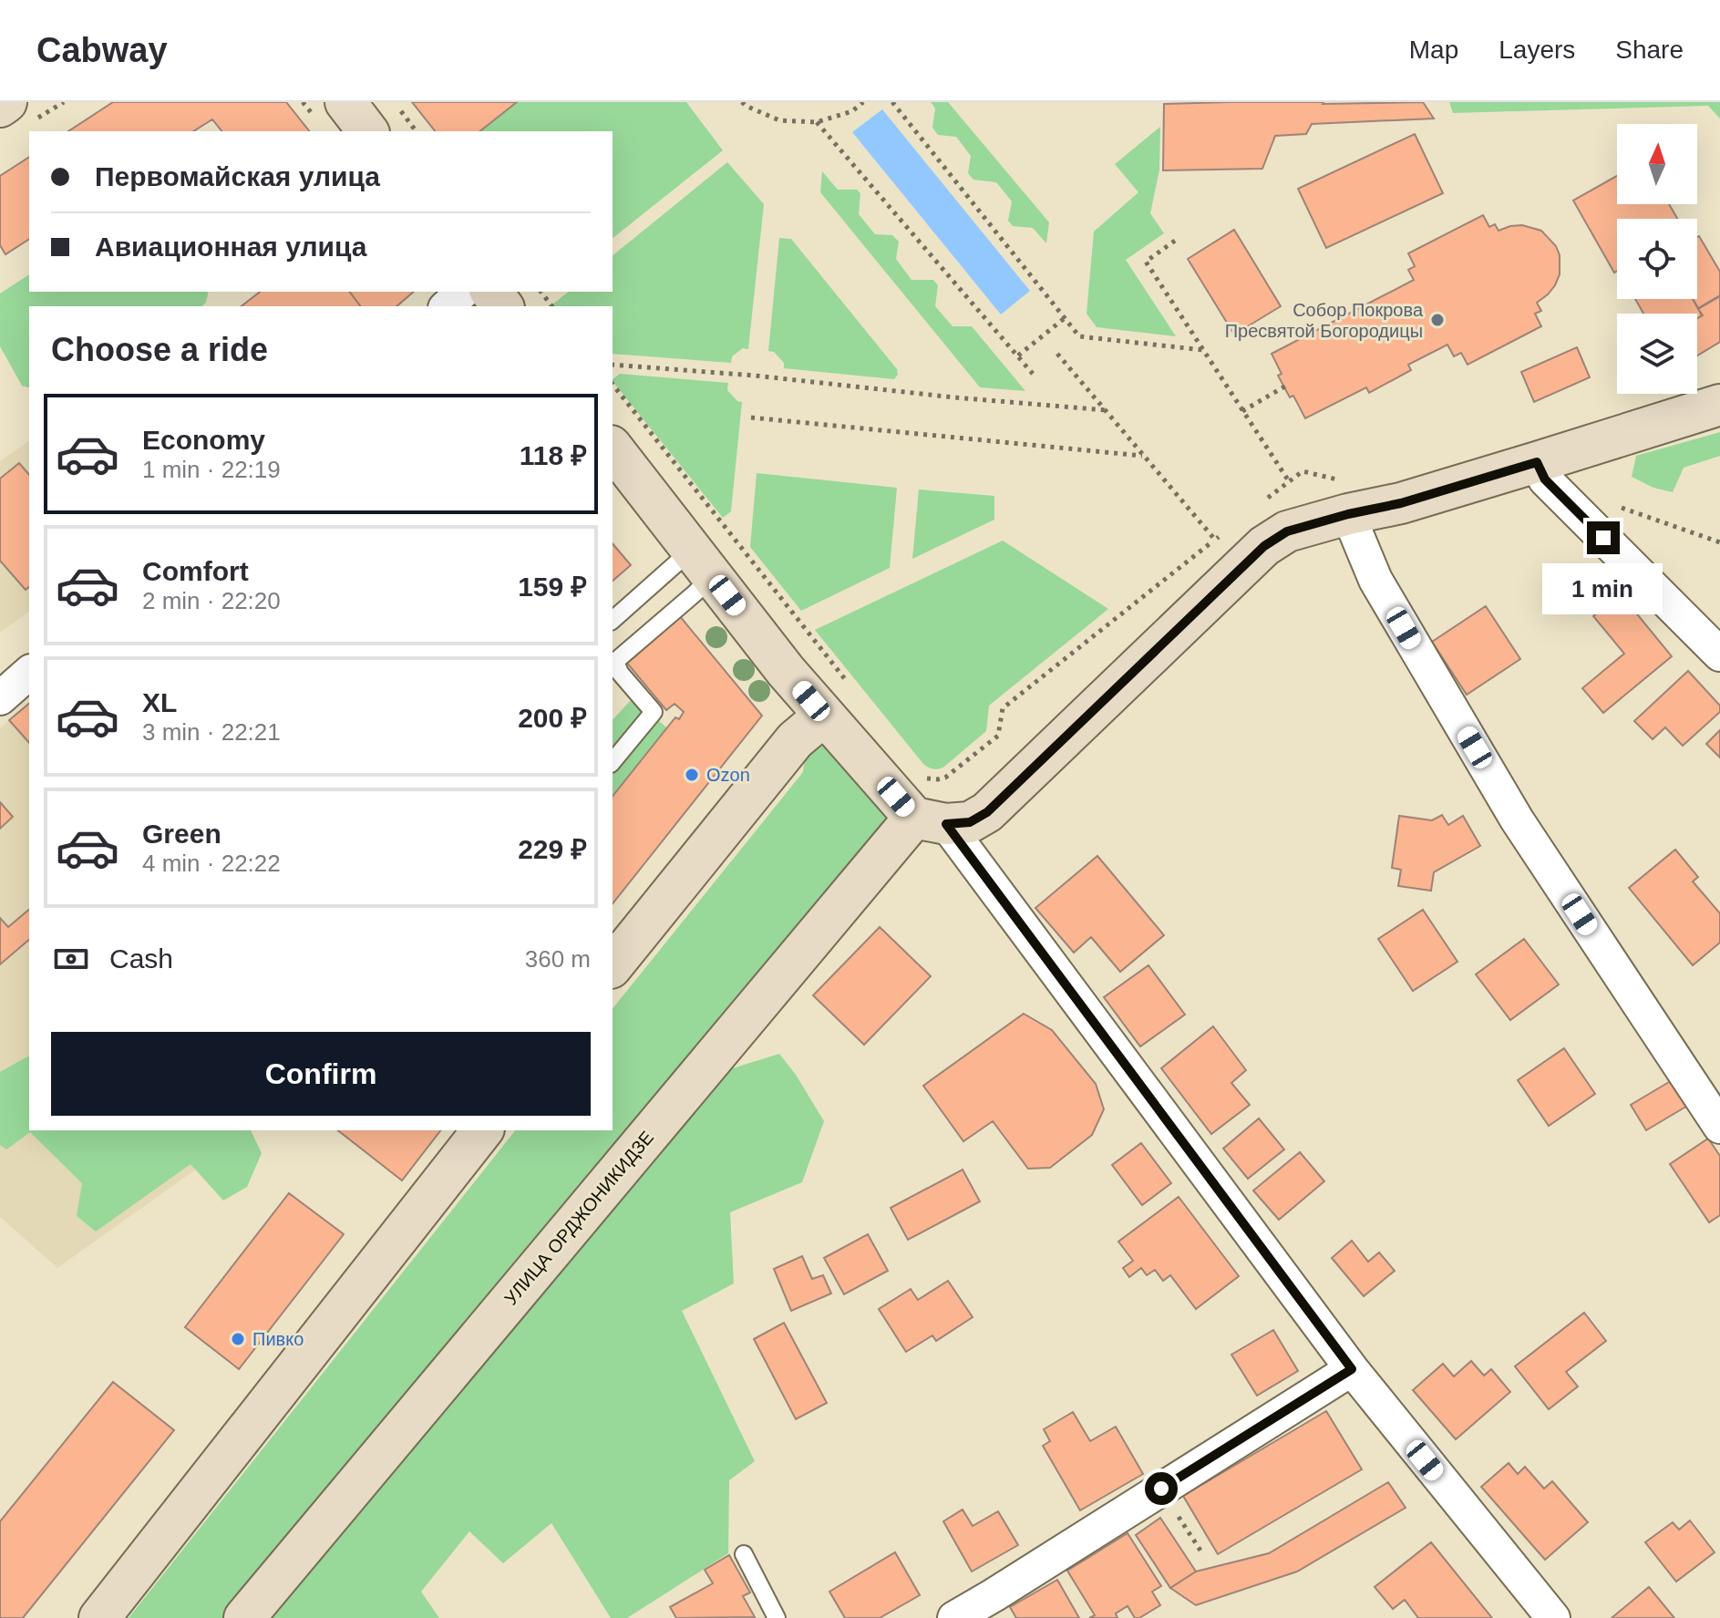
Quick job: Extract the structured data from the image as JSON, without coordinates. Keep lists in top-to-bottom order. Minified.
{"streets":{"street":["УЛИЦА ОРДЖОНИКИДЗЕ"]},"places":["Собор Покрова Пресвятой Богородицы","Ozon","Пивко"],"north":"top","page":{"header":"Cabway","nav":["Map","Layers","Share"],"banner":["Первомайская улица","Авиационная улица"],"heading":"Choose a ride","list":[{"name":"Economy","note":"1 min · 22:19","value":"118 ₽"},{"name":"Comfort","note":"2 min · 22:20","value":"159 ₽"},{"name":"XL","note":"3 min · 22:21","value":"200 ₽"},{"name":"Green","note":"4 min · 22:22","value":"229 ₽"}],"bubble":"1 min","pay":["Cash","360 m"],"buttons":"Confirm"}}
